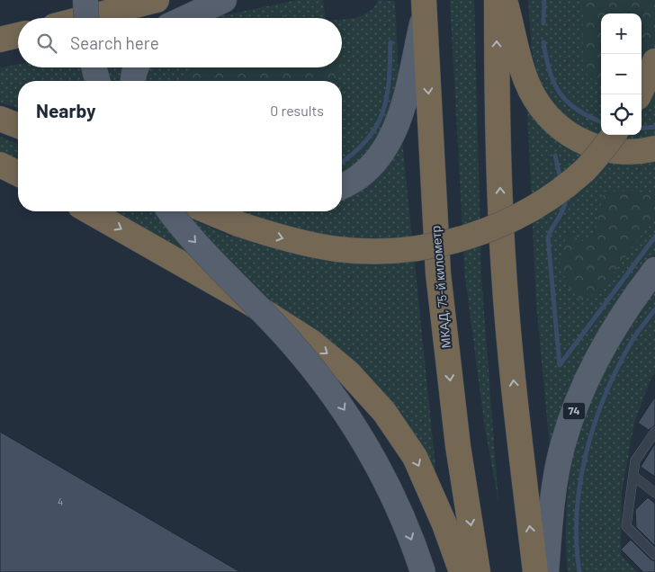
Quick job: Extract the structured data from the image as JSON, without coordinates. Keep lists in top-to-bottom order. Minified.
{"streets":{"highway":["МКАД, 75-й километр"],"main road":["74"]},"house_numbers":["4"],"page":{"map_buttons":["+","−"],"search":"Search here","heading":["Nearby","0 results"]}}
